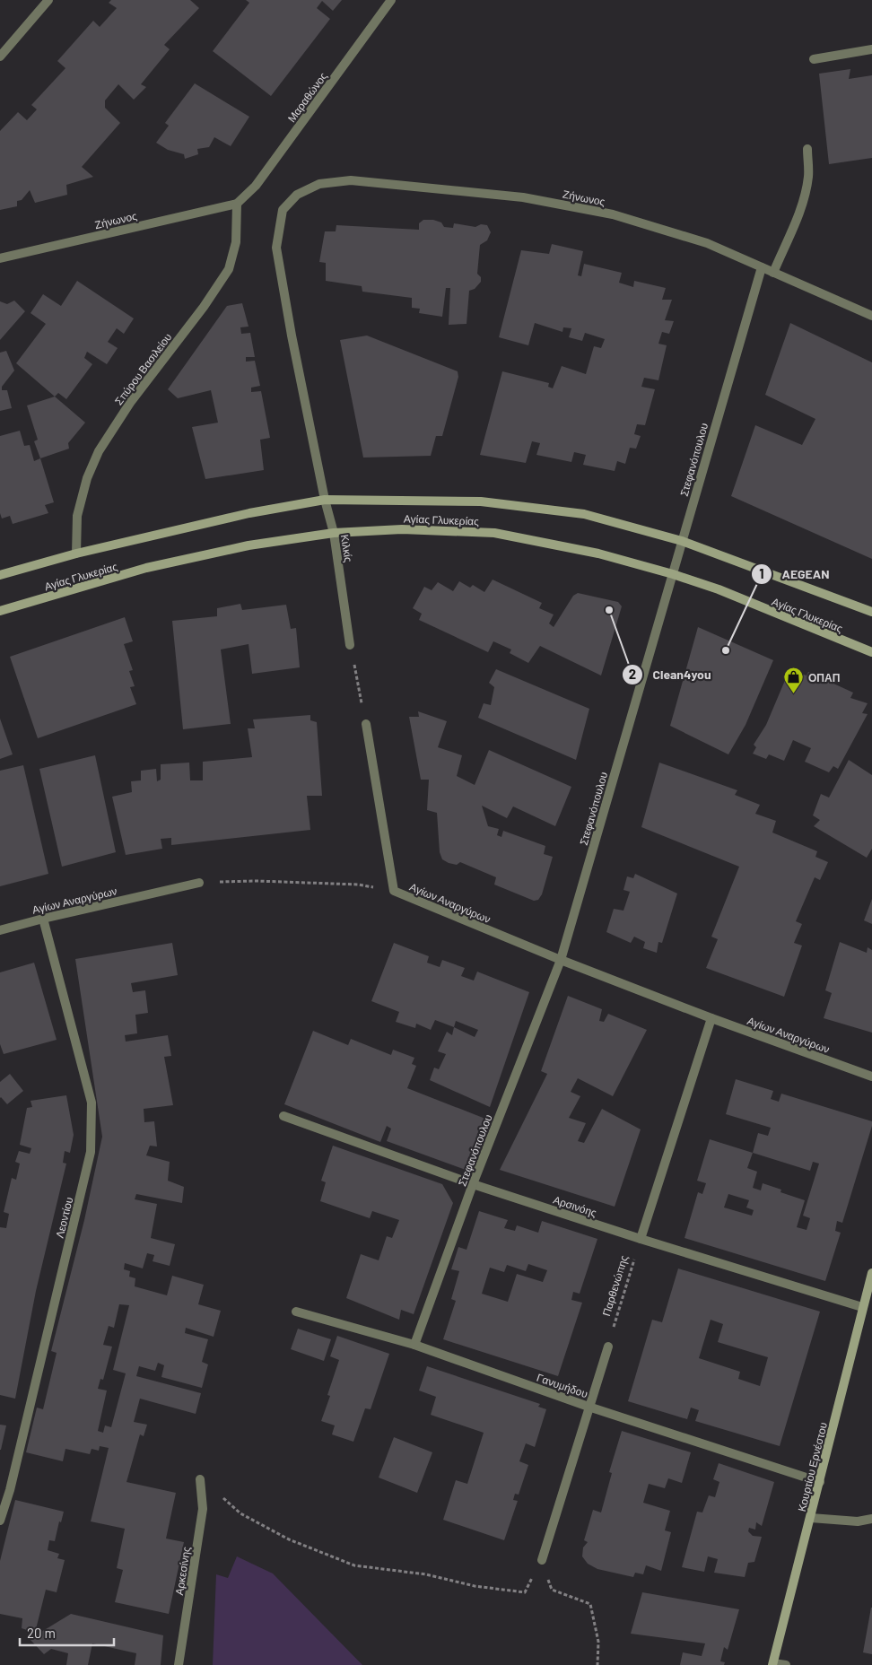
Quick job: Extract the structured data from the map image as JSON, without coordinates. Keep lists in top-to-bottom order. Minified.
{"streets":{"street":["Μαραθώνος","Ζήνωνος","Σπύρου Βασιλείου","Στεφανόπουλου","Αγίας Γλυκερίας","Κιλκίς","Αγίων Αναργύρων","Αρσινόης","Λεοντίου","Γανυμήδου","Κουρτίου Ερνέστου","Αρκεσίνης"],"path":["Παρθενώπης"]},"crossings":[["Μαραθώνος","Ζήνωνος"],["Μαραθώνος","Σπύρου Βασιλείου"],["Ζήνωνος","Σπύρου Βασιλείου"],["Ζήνωνος","Στεφανόπουλου"],["Ζήνωνος","Κιλκίς"],["Σπύρου Βασιλείου","Αγίας Γλυκερίας"],["Στεφανόπουλου","Αγίας Γλυκερίας"],["Στεφανόπουλου","Αγίων Αναργύρων"],["Στεφανόπουλου","Αρσινόης"],["Στεφανόπουλου","Γανυμήδου"],["Αγίας Γλυκερίας","Κιλκίς"],["Αγίων Αναργύρων","Λεοντίου"],["Αρσινόης","Παρθενώπης"],["Αρσινόης","Κουρτίου Ερνέστου"],["Γανυμήδου","Κουρτίου Ερνέστου"]],"places":{"other":["Clean4you","AEGEAN"],"shop":["ΟΠΑΠ"]},"scale_bar":"20 m"}
